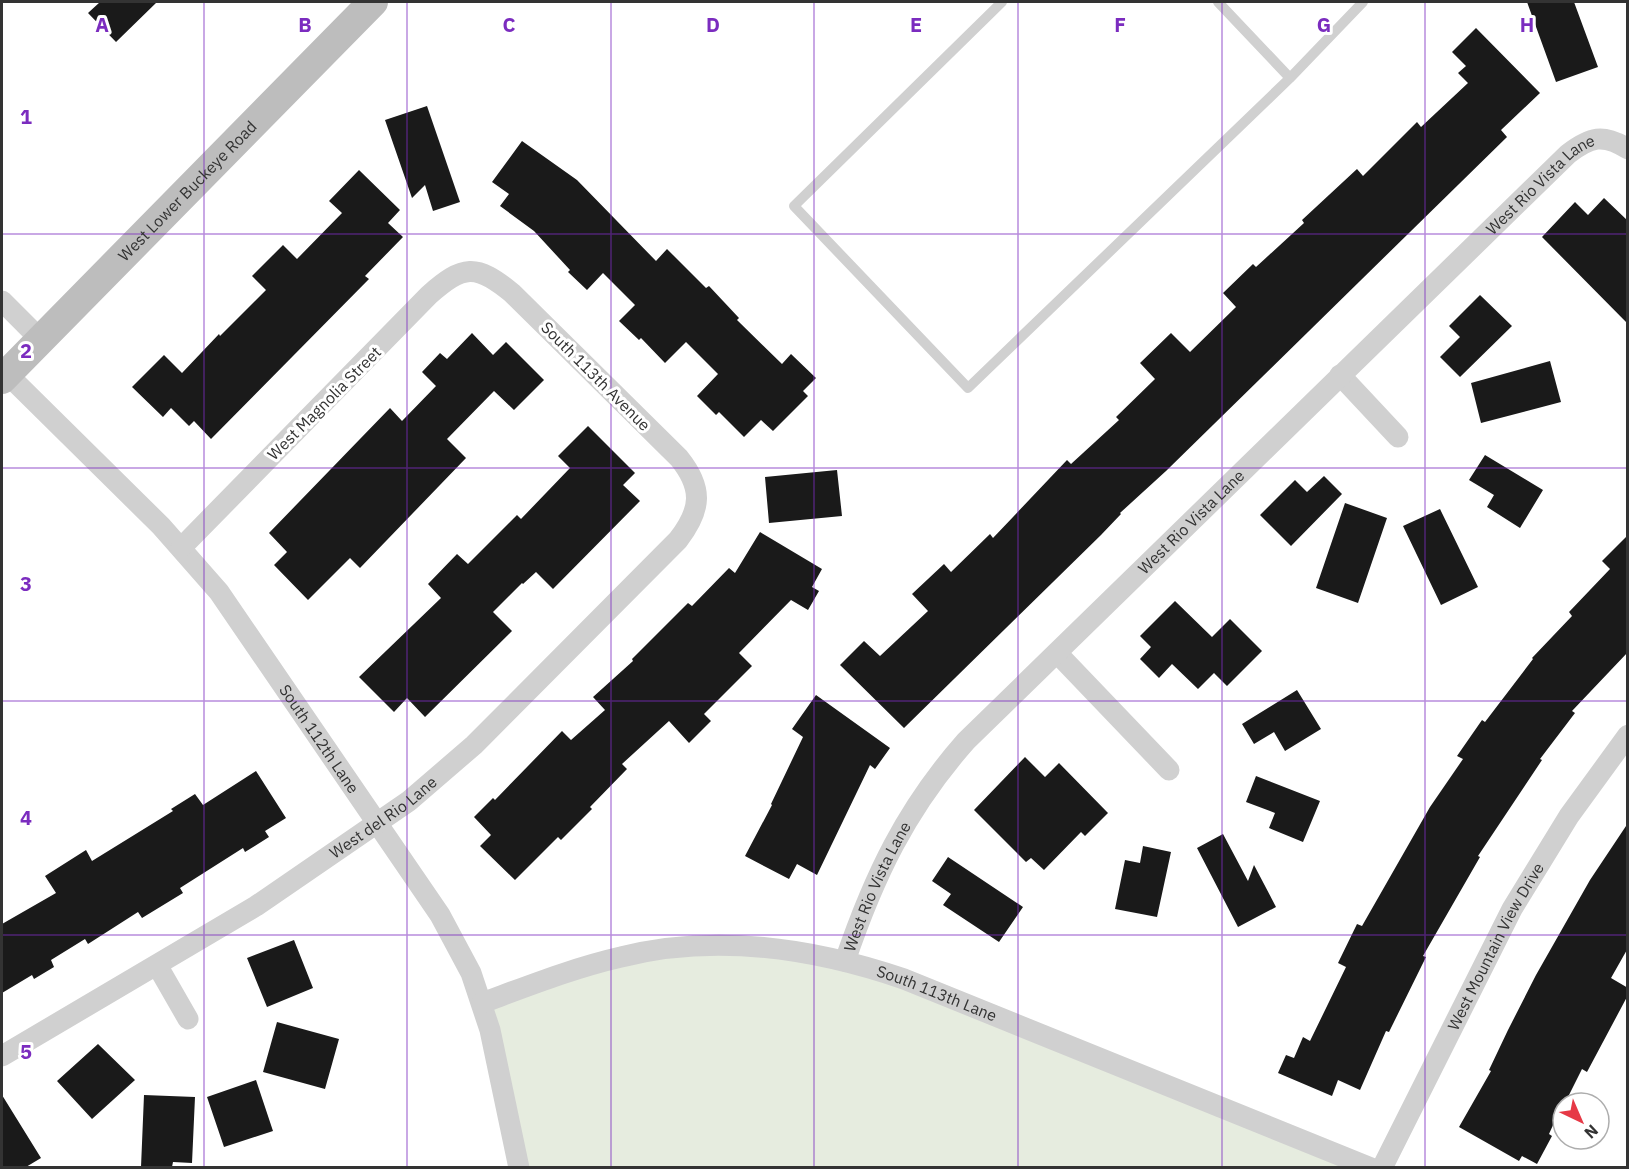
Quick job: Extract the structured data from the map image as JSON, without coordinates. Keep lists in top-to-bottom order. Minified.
{"streets":{"main road":["West Lower Buckeye Road"],"street":["West Rio Vista Lane","South 113th Avenue","West Magnolia Street","South 112th Lane","West del Rio Lane","West Mountain View Drive","South 113th Lane"]},"crossings":[["West Rio Vista Lane","South 113th Lane"],["West Lower Buckeye Road","South 112th Lane"],["South 113th Avenue","West Magnolia Street"],["South 113th Avenue","West del Rio Lane"],["West Magnolia Street","South 112th Lane"],["South 112th Lane","West del Rio Lane"],["South 112th Lane","South 113th Lane"]],"north":"bottom right","grid":{"columns":["A","B","C","D","E","F","G","H"],"rows":["1","2","3","4","5"]}}
